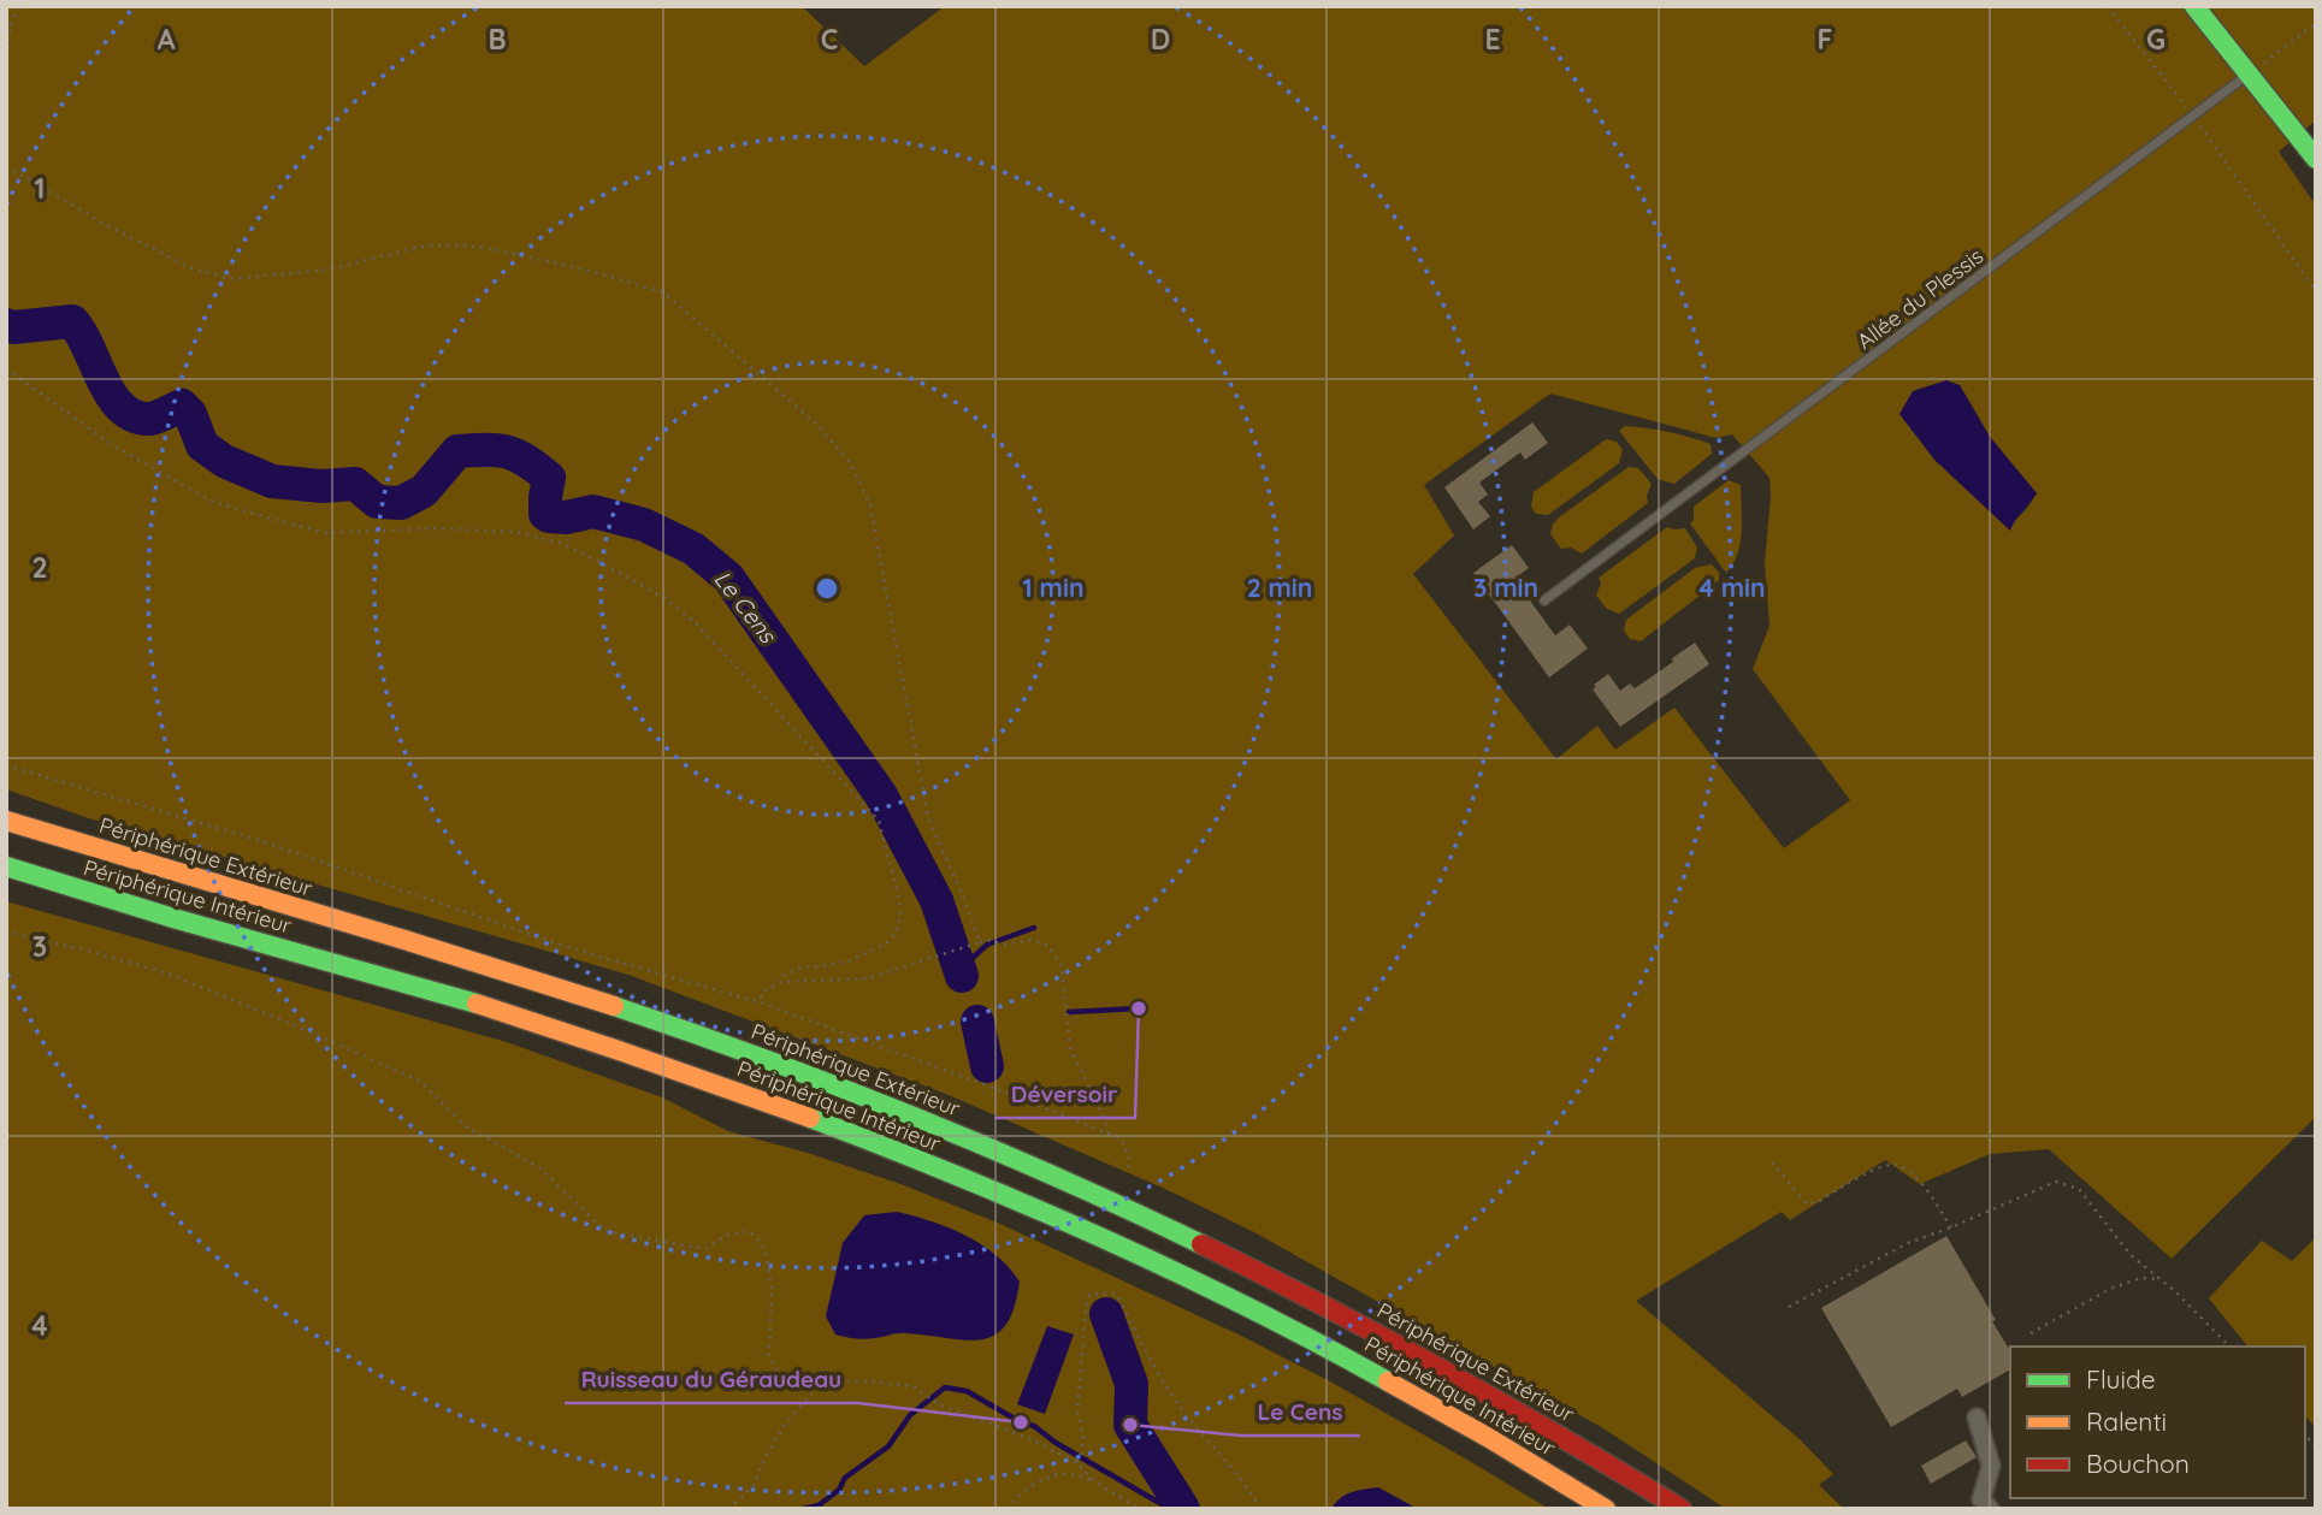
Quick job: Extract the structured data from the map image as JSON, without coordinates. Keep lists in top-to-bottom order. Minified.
{"streets":{"main road":["Périphérique Extérieur","Périphérique Intérieur"],"lane":["Allée du Plessis"]},"water":["Le Cens"],"places":["Déversoir","Ruisseau du Géraudeau","Le Cens"],"legend":["Fluide","Ralenti","Bouchon"],"grid":{"columns":["A","B","C","D","E","F","G"],"rows":["1","2","3","4"]},"rings":["1 min","2 min","3 min","4 min"]}
